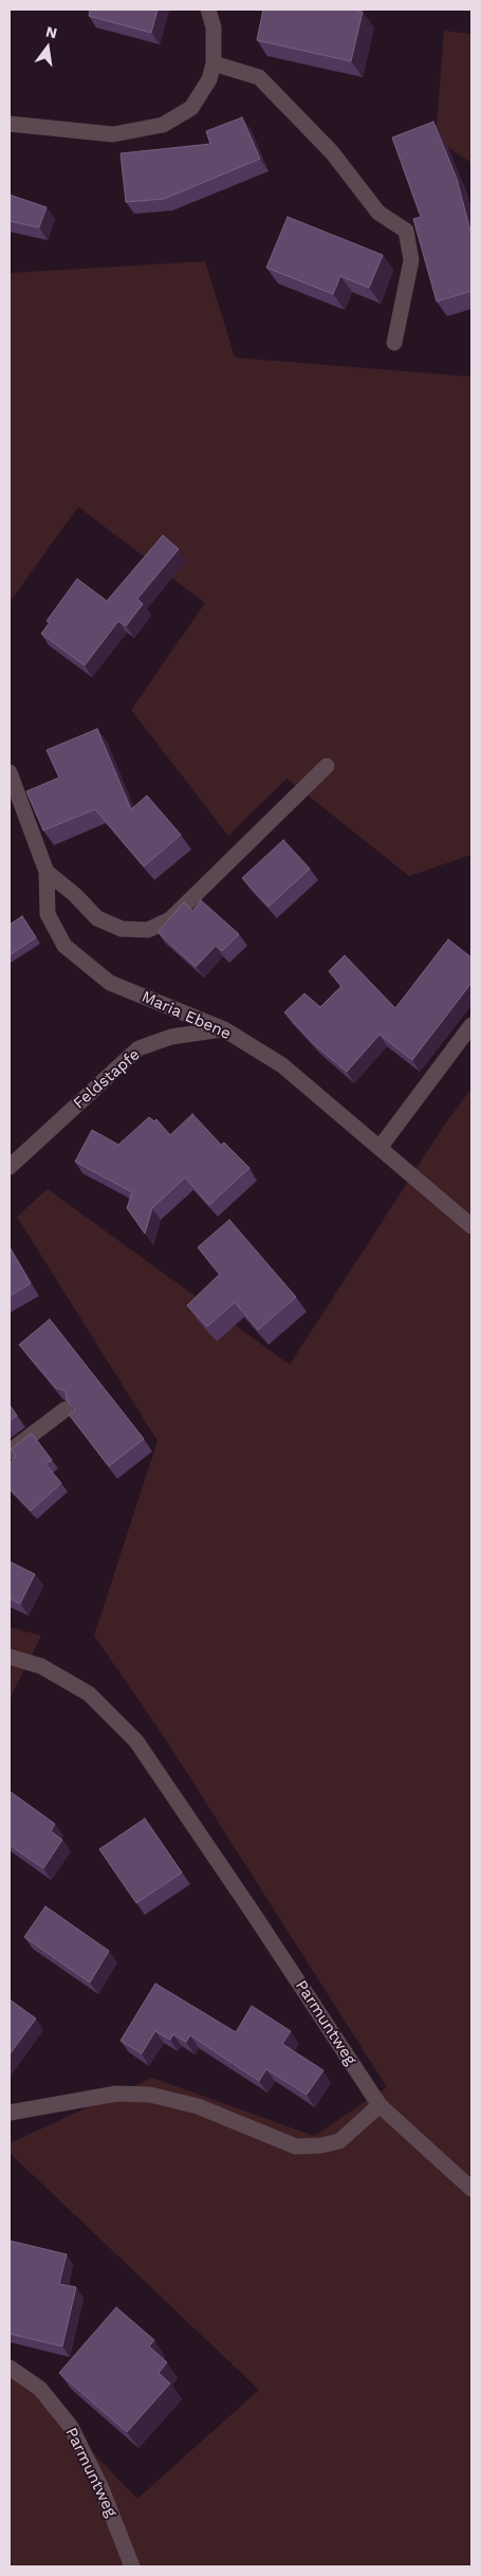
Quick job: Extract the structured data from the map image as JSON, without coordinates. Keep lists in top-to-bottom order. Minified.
{"streets":{"street":["Maria Ebene","Feldstapfe","Parmuntweg"]},"crossings":[["Maria Ebene","Feldstapfe"]],"north":"top"}
